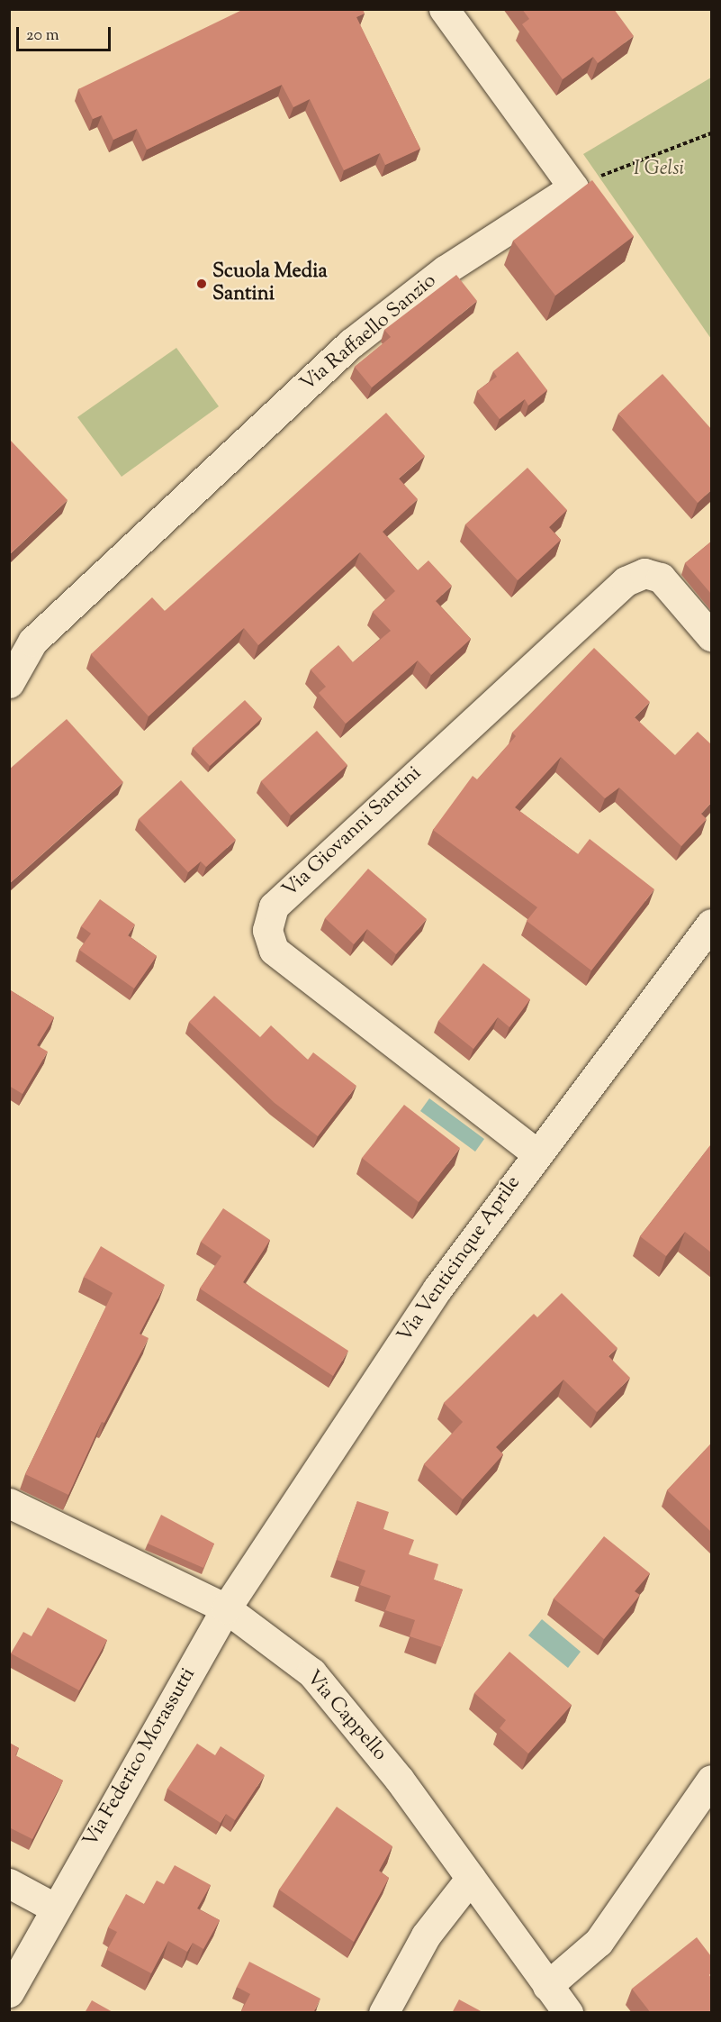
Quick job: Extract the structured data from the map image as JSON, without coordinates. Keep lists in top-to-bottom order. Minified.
{"streets":{"street":["Via Raffaello Sanzio","Via Giovanni Santini","Via Venticinque Aprile","Via Cappello","Via Federico Morassutti"]},"crossings":[["Via Giovanni Santini","Via Venticinque Aprile"],["Via Venticinque Aprile","Via Cappello"],["Via Venticinque Aprile","Via Federico Morassutti"],["Via Cappello","Via Federico Morassutti"]],"parks":["I Gelsi"],"places":["Scuola Media Santini"],"scale_bar":"20 m"}
